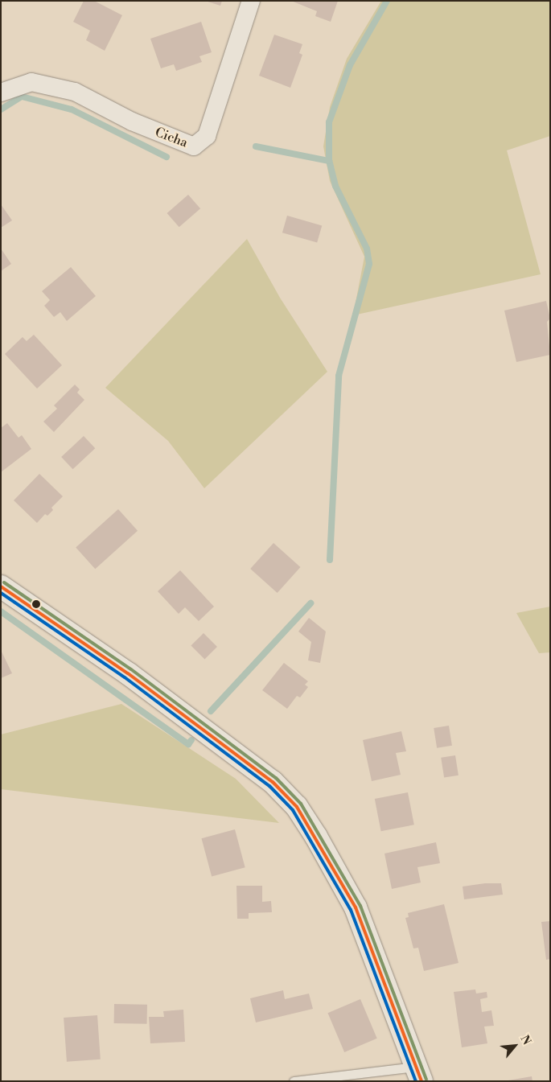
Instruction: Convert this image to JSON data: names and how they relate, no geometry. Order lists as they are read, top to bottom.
{
  "streets": {
    "street": ["Cicha"]
  },
  "north": "top right"
}
